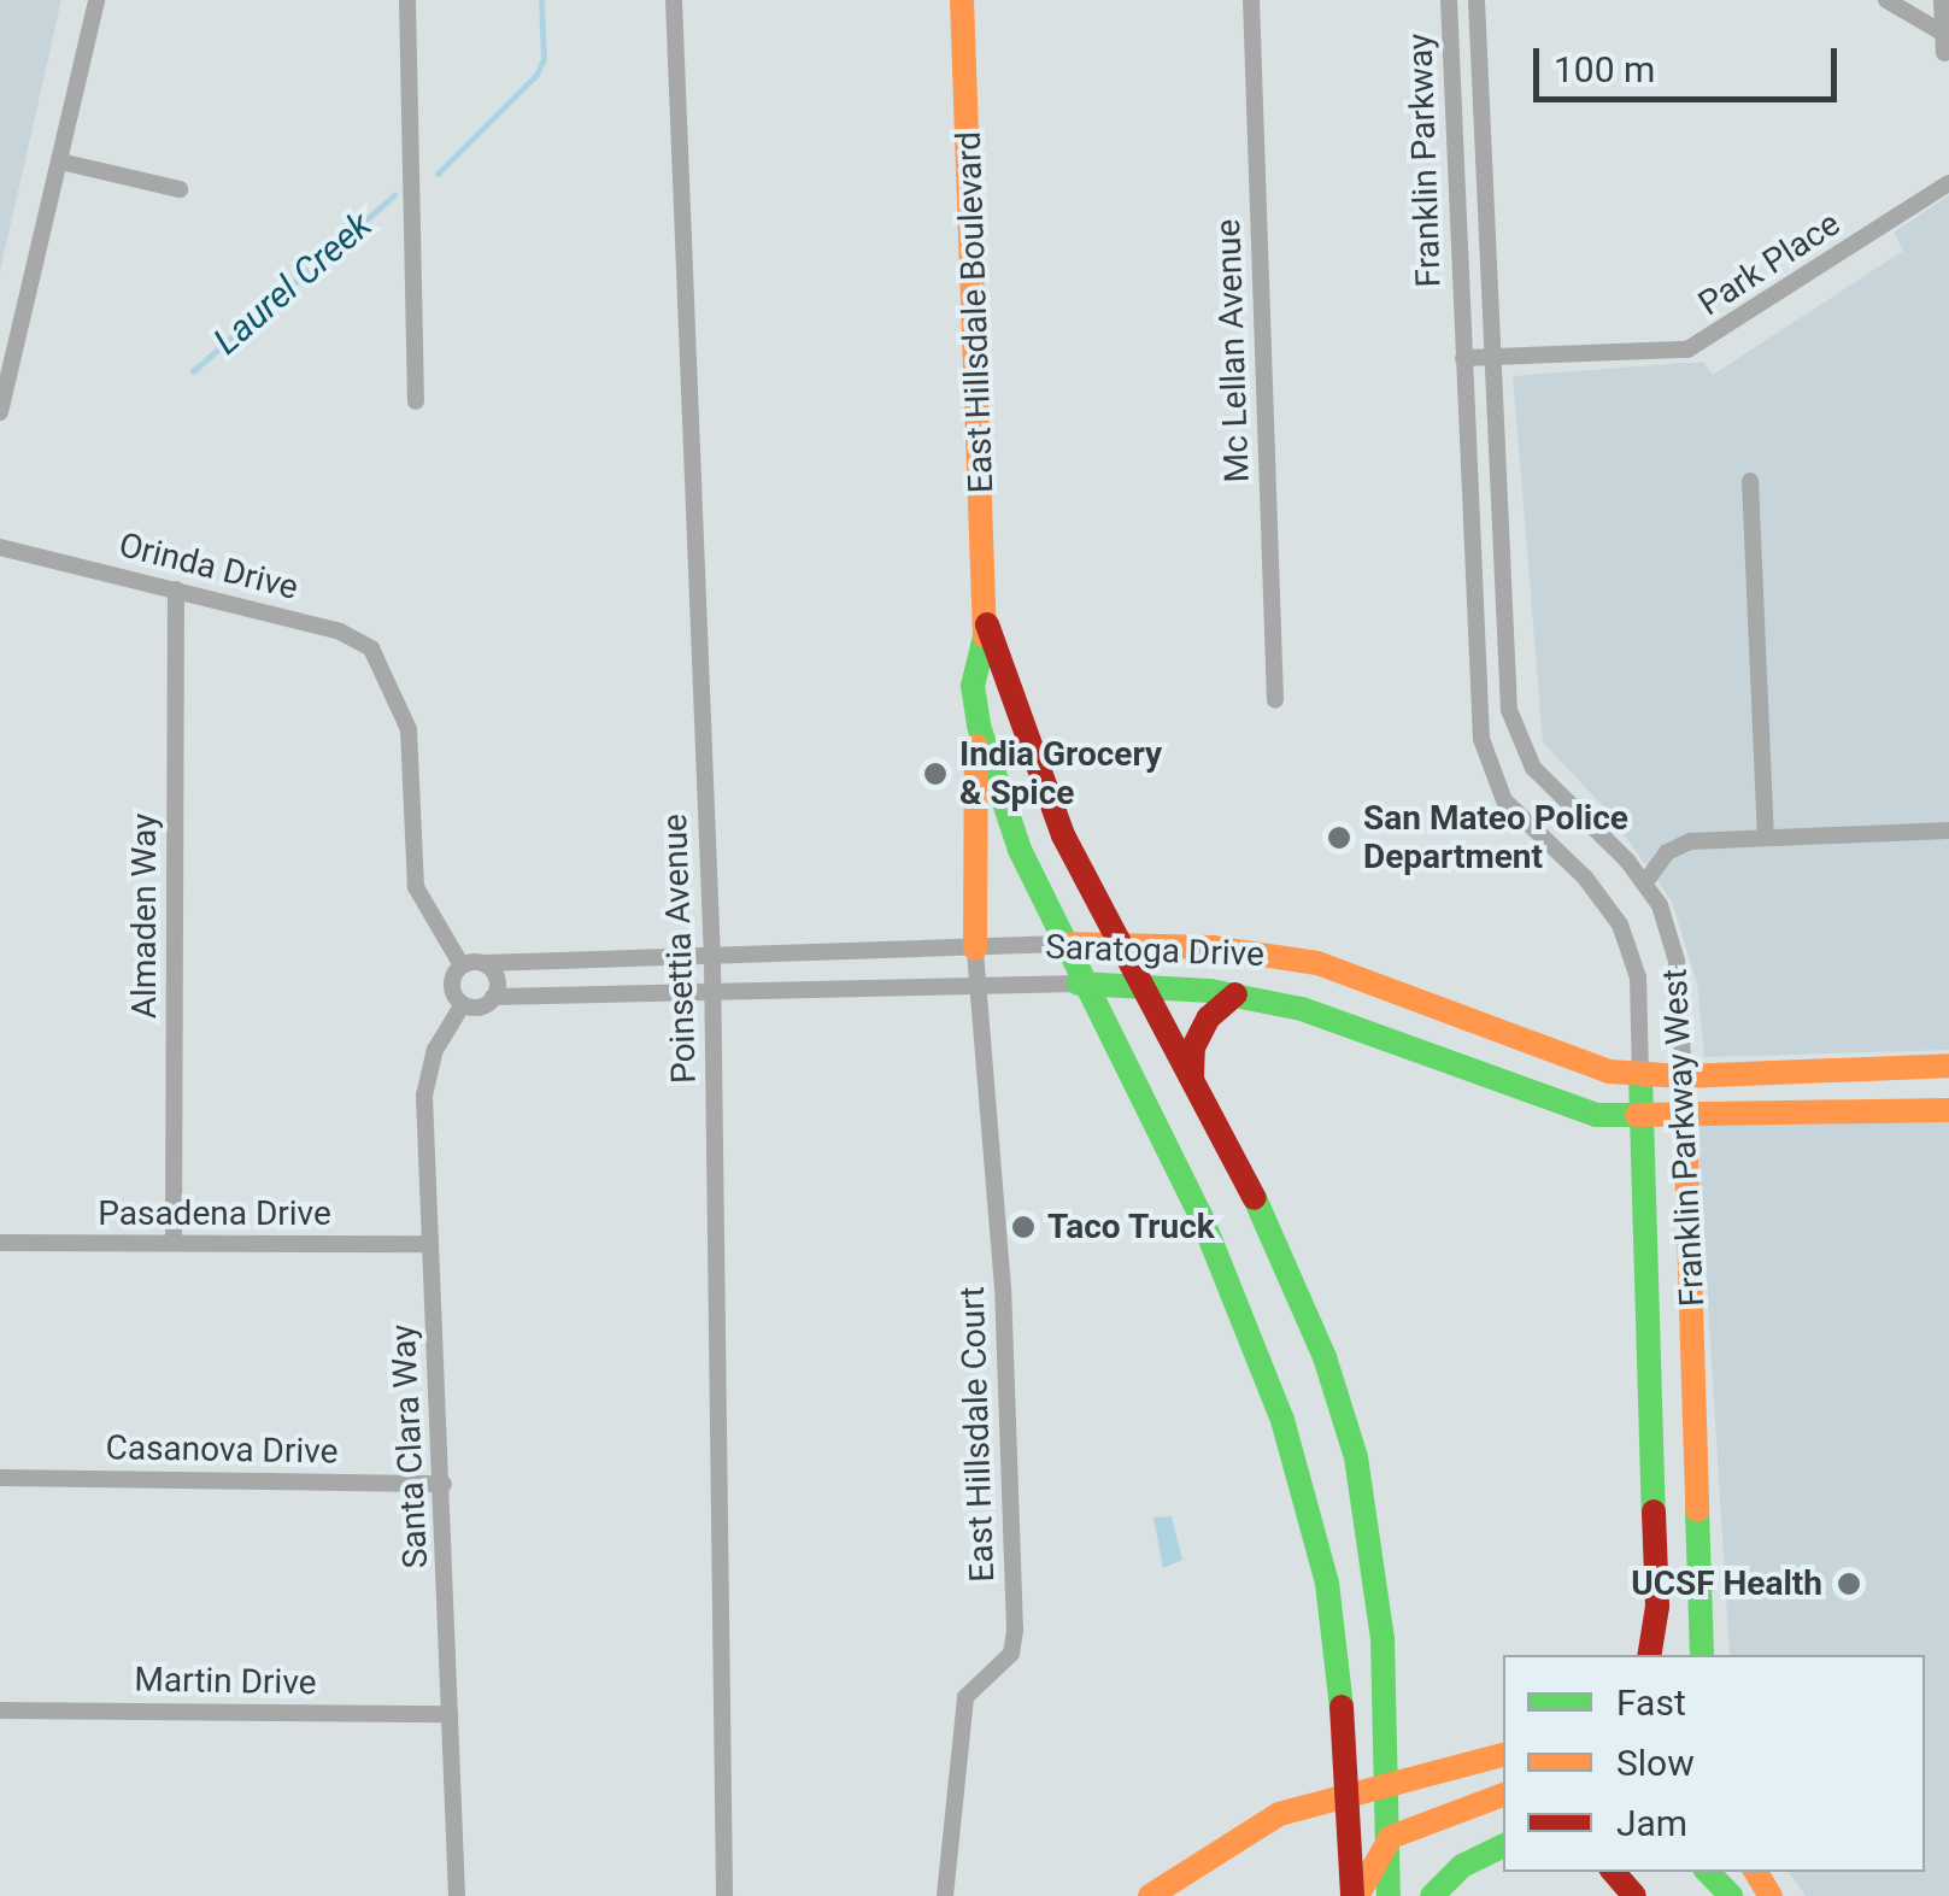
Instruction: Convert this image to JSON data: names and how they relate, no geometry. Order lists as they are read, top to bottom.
{
  "streets": {
    "main road": ["East Hillsdale Boulevard", "Saratoga Drive", "Franklin Parkway West"],
    "street": [
      "Franklin Parkway",
      "Park Place",
      "Mc Lellan Avenue",
      "Orinda Drive",
      "Almaden Way",
      "Poinsettia Avenue",
      "Pasadena Drive",
      "East Hillsdale Court",
      "Santa Clara Way",
      "Casanova Drive",
      "Martin Drive"
    ]
  },
  "crossings": [
    ["Franklin Parkway", "Franklin Parkway West"],
    ["Park Place", "Franklin Parkway West"],
    ["East Hillsdale Boulevard", "Saratoga Drive"],
    ["Orinda Drive", "Almaden Way"],
    ["Orinda Drive", "Saratoga Drive"],
    ["Orinda Drive", "Santa Clara Way"],
    ["Almaden Way", "Pasadena Drive"],
    ["Poinsettia Avenue", "Saratoga Drive"],
    ["Saratoga Drive", "Franklin Parkway West"],
    ["Saratoga Drive", "East Hillsdale Court"],
    ["Saratoga Drive", "Santa Clara Way"],
    ["Pasadena Drive", "Santa Clara Way"],
    ["Santa Clara Way", "Casanova Drive"],
    ["Santa Clara Way", "Martin Drive"]
  ],
  "water": ["Laurel Creek"],
  "places": [
    "India Grocery & Spice",
    "San Mateo Police Department",
    "Taco Truck",
    "UCSF Health"
  ],
  "legend": ["Fast", "Slow", "Jam"],
  "scale_bar": "100 m"
}
